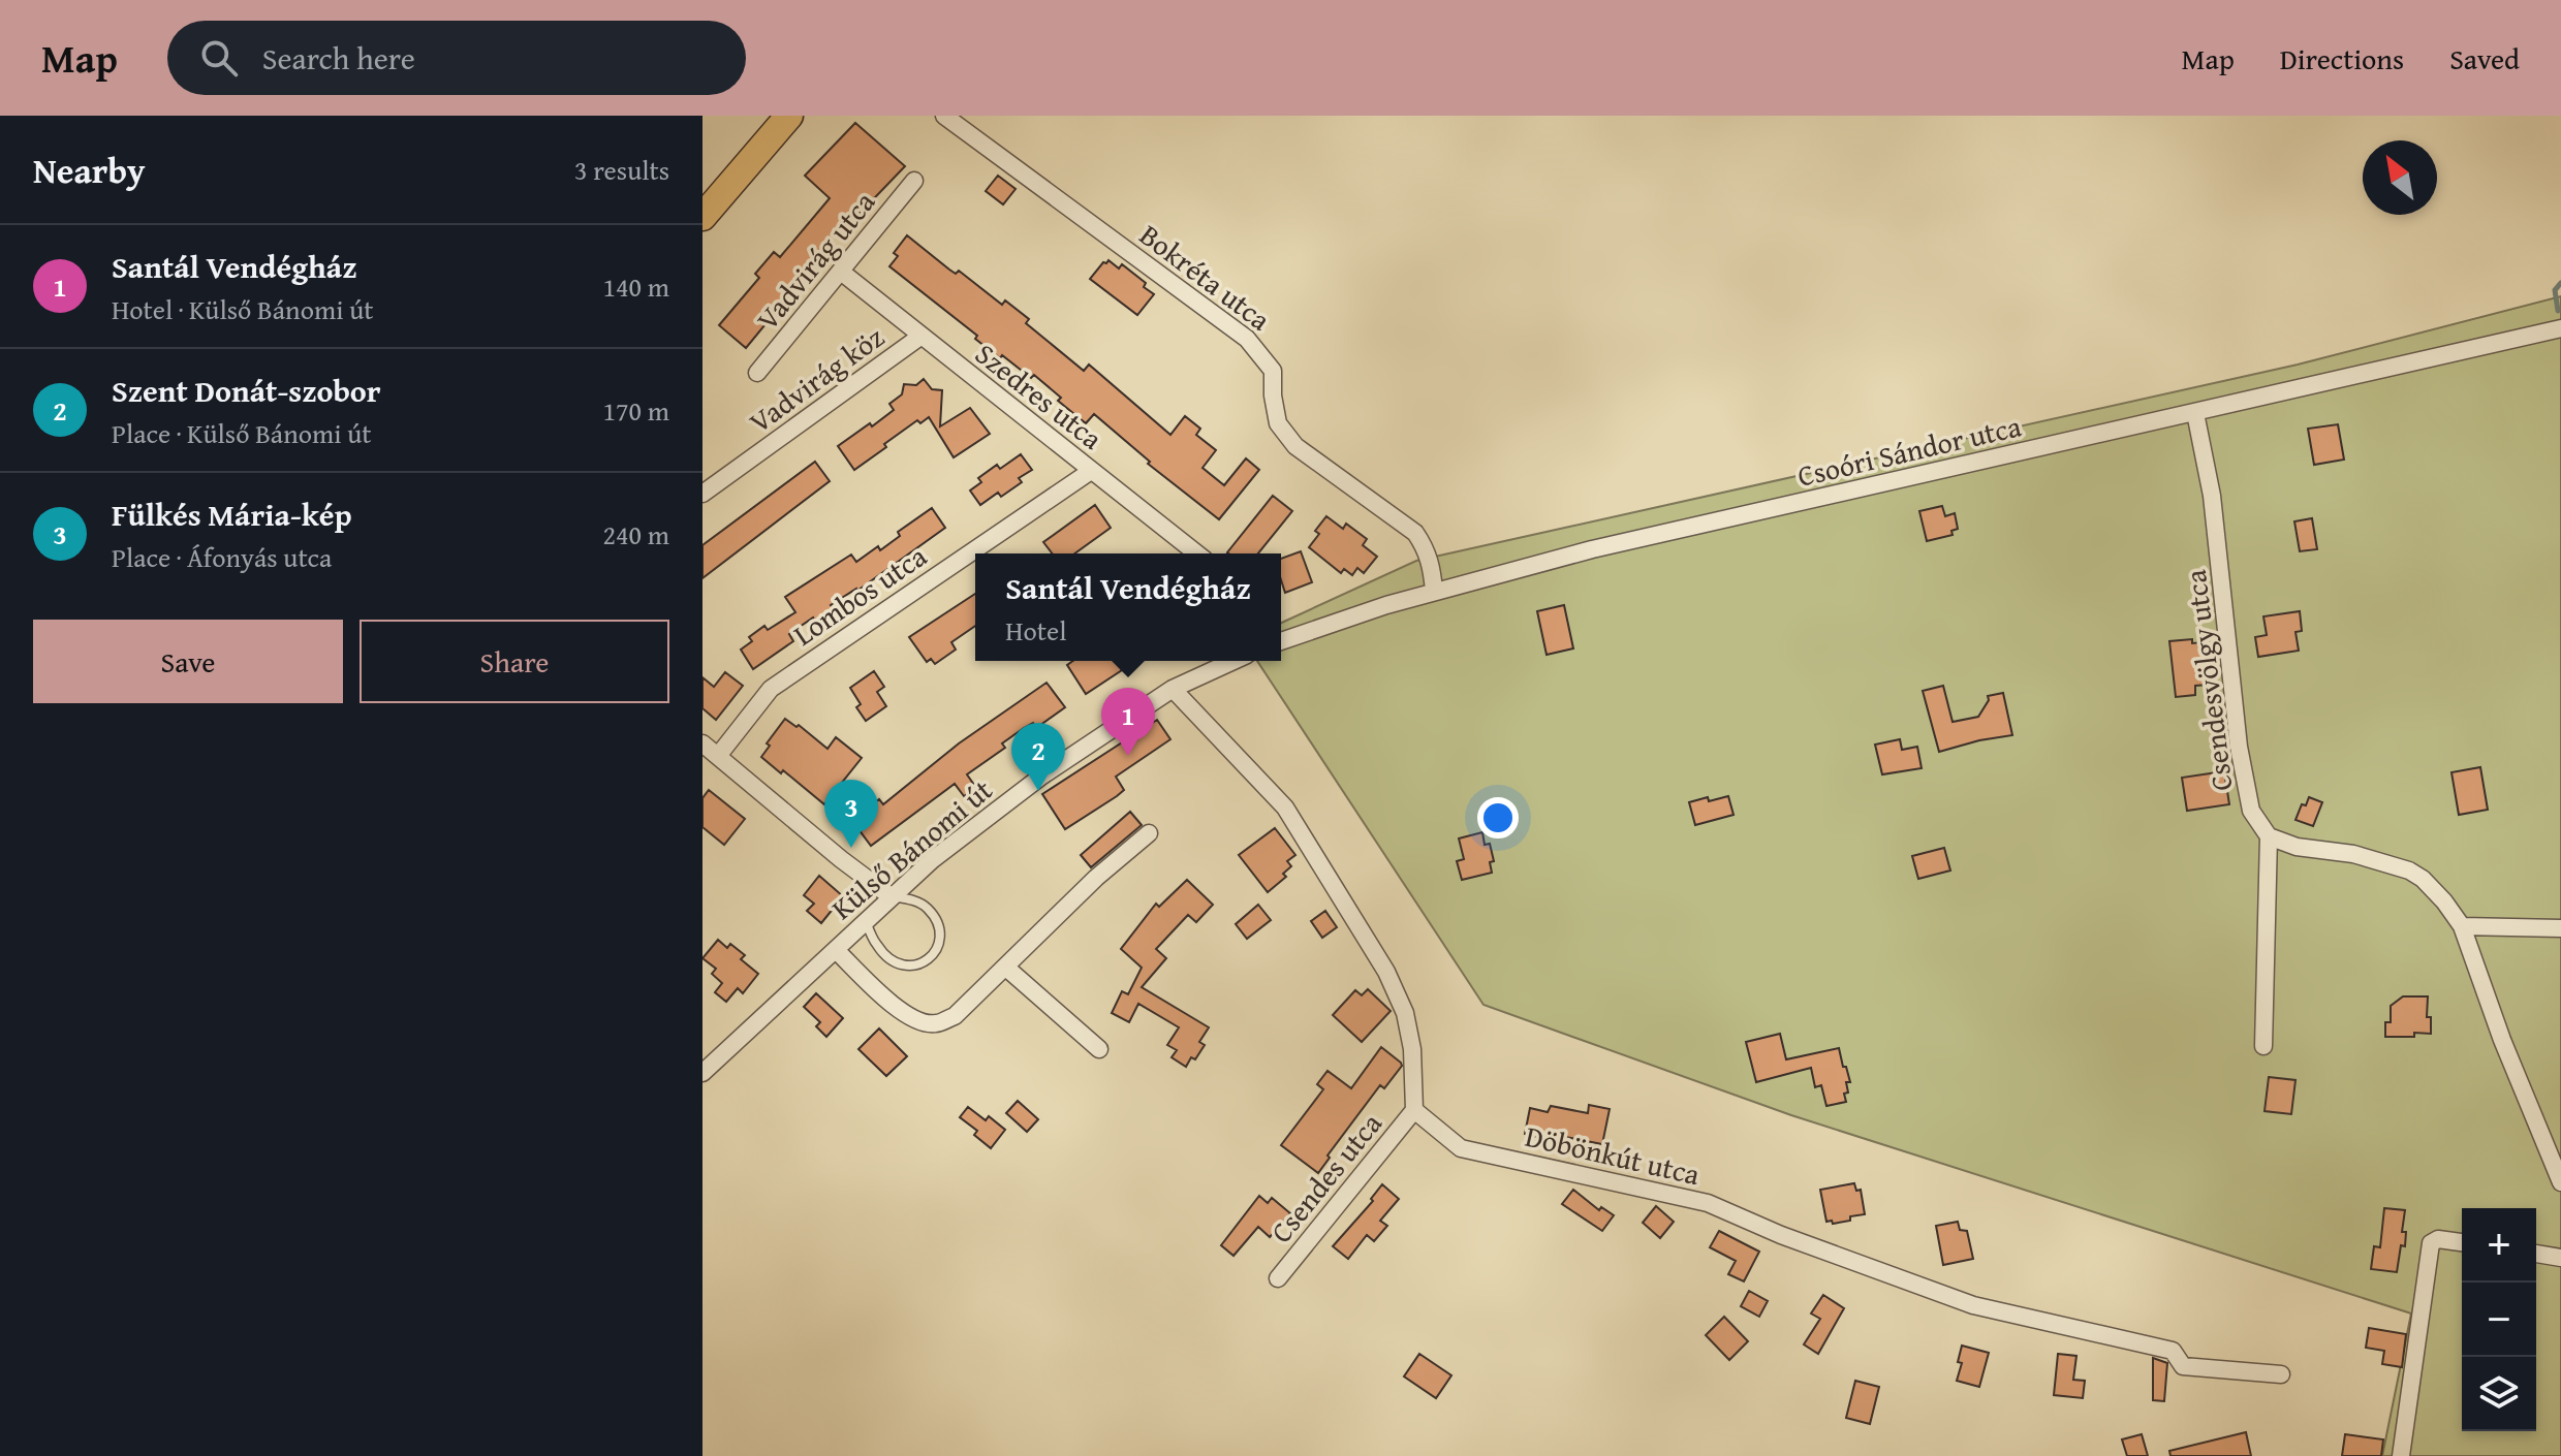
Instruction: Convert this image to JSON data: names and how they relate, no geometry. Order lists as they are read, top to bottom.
{
  "streets": {
    "street": [
      "Vadvirág utca",
      "Bokréta utca",
      "Vadvirág köz",
      "Szedres utca",
      "Csoóri Sándor utca",
      "Lombos utca",
      "Csendesvölgy utca",
      "Külső Bánomi út",
      "Döbönkút utca",
      "Csendes utca"
    ]
  },
  "crossings": [
    ["Vadvirág utca", "Szedres utca"],
    ["Bokréta utca", "Csoóri Sándor utca"],
    ["Vadvirág köz", "Szedres utca"],
    ["Szedres utca", "Lombos utca"],
    ["Csoóri Sándor utca", "Csendesvölgy utca"],
    ["Döbönkút utca", "Csendes utca"]
  ],
  "north": "top left",
  "page": {
    "header": "Map",
    "search": "Search here",
    "nav": ["Map", "Directions", "Saved"],
    "heading": ["Nearby", "3 results"],
    "list": [
      {
        "mark": "1",
        "name": "Santál Vendégház",
        "note": "Hotel · Külső Bánomi út",
        "value": "140 m"
      },
      {
        "mark": "2",
        "name": "Szent Donát-szobor",
        "note": "Place · Külső Bánomi út",
        "value": "170 m"
      },
      {
        "mark": "3",
        "name": "Fülkés Mária-kép",
        "note": "Place · Áfonyás utca",
        "value": "240 m"
      }
    ],
    "popup": ["Santál Vendégház", "Hotel"],
    "buttons": ["Save", "Share"],
    "pins": ["1", "2", "3"],
    "map_buttons": ["+", "−"]
  }
}
